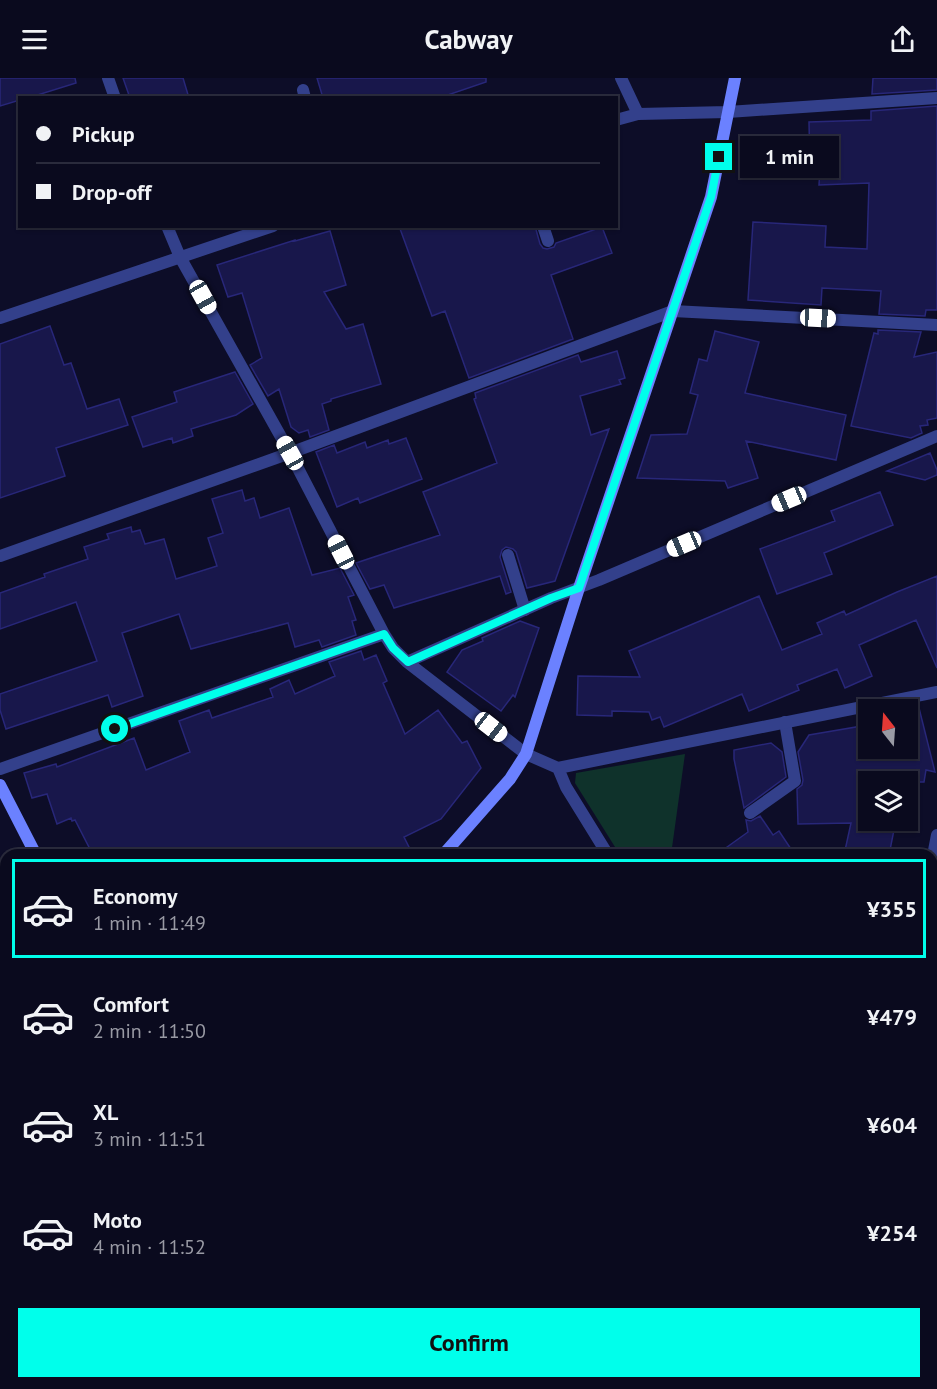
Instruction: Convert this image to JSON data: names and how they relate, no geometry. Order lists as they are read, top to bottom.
{
  "north": "top",
  "page": {
    "header": "Cabway",
    "banner": ["Pickup", "Drop-off"],
    "bubble": "1 min",
    "list": [
      {
        "name": "Economy",
        "note": "1 min · 11:49",
        "value": "¥355"
      },
      {
        "name": "Comfort",
        "note": "2 min · 11:50",
        "value": "¥479"
      },
      {
        "name": "XL",
        "note": "3 min · 11:51",
        "value": "¥604"
      },
      {
        "name": "Moto",
        "note": "4 min · 11:52",
        "value": "¥254"
      }
    ],
    "buttons": "Confirm"
  }
}
